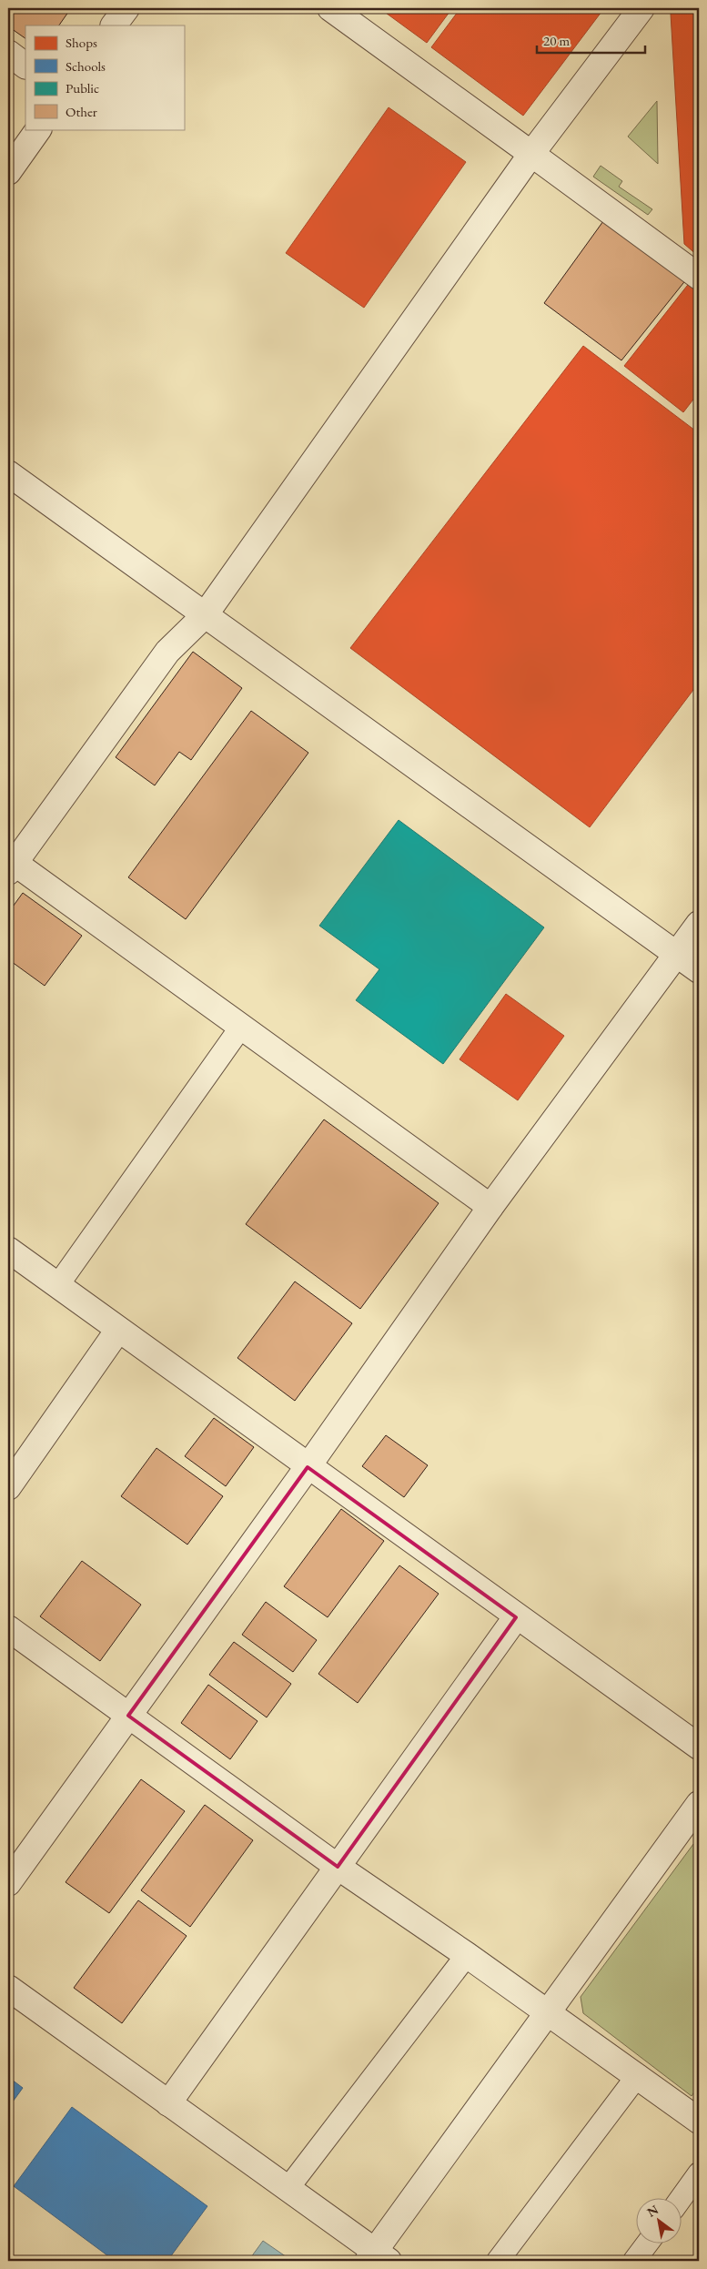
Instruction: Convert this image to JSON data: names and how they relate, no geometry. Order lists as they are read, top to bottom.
{
  "legend": [
    "Shops",
    "Schools",
    "Public",
    "Other"
  ],
  "scale_bar": "20 m",
  "north": "top left"
}
